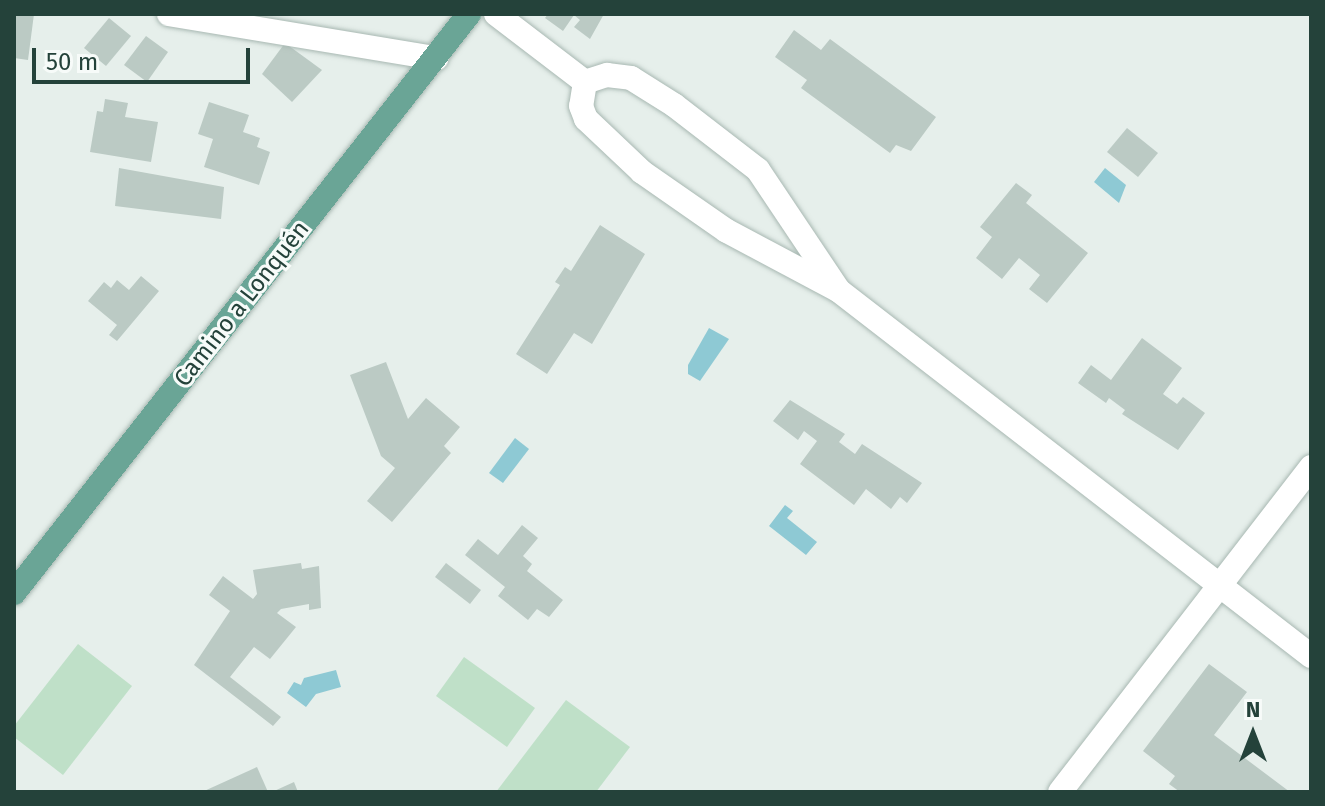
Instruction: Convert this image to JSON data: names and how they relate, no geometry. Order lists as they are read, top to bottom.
{
  "streets": {
    "main road": ["Camino a Lonquén"]
  },
  "scale_bar": "50 m",
  "north": "top"
}
